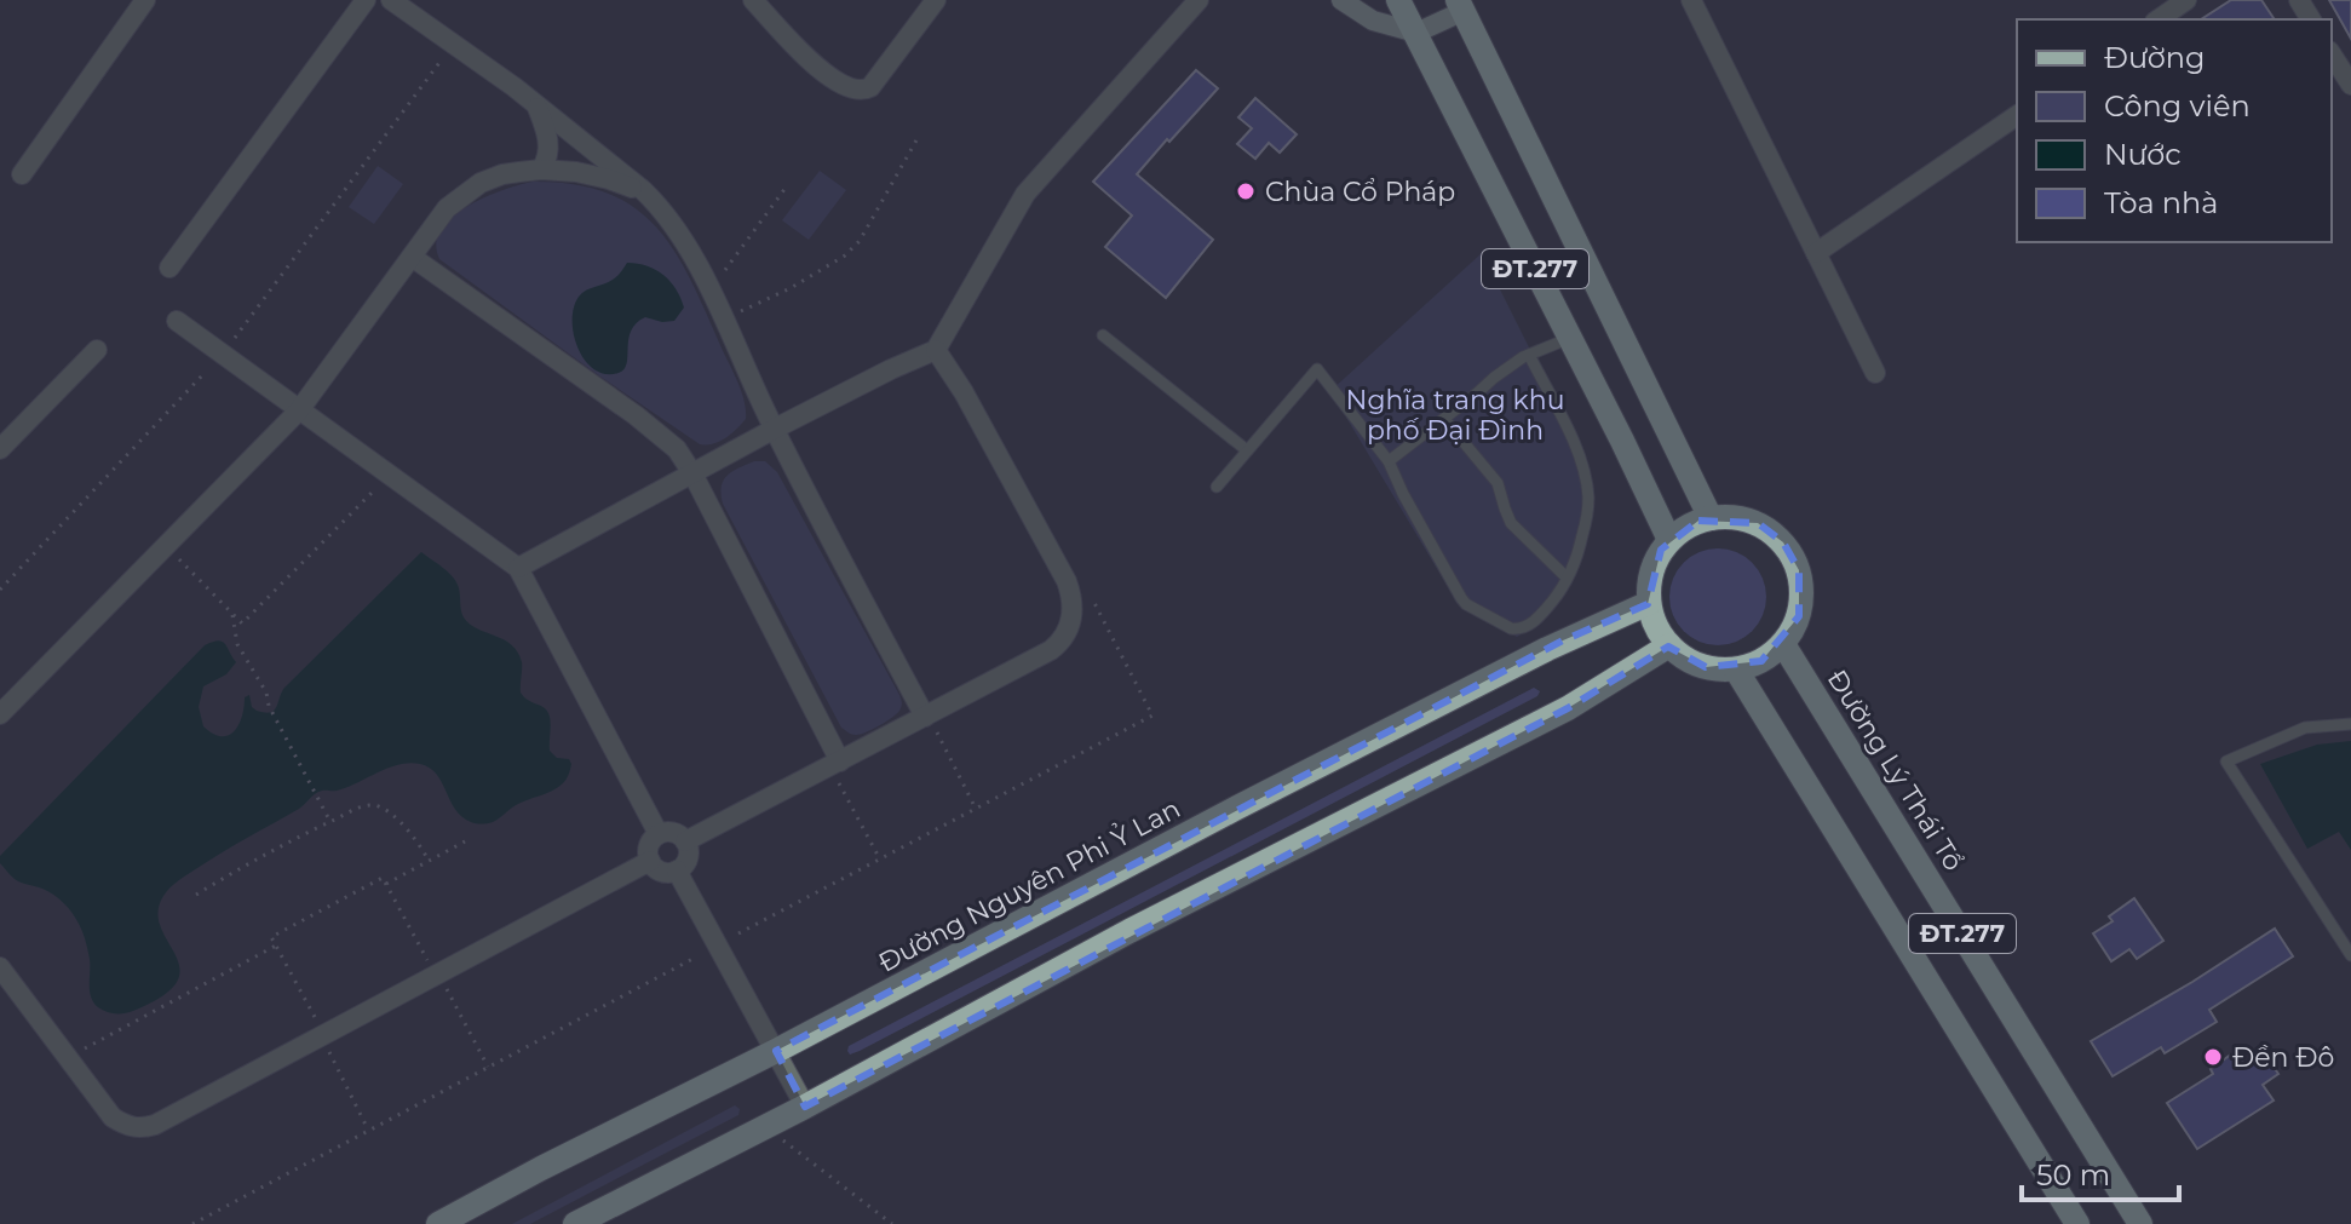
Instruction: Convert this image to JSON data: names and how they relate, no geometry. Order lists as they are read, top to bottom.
{
  "streets": {
    "main road": ["ĐT.277", "Đường Lý Thái Tổ", "Đường Nguyên Phi Ỷ Lan"]
  },
  "crossings": [
    ["ĐT.277", "Đường Lý Thái Tổ"],
    ["ĐT.277", "Đường Nguyên Phi Ỷ Lan"],
    ["Đường Lý Thái Tổ", "Đường Nguyên Phi Ỷ Lan"]
  ],
  "parks": ["Nghĩa trang khu phố Đại Đình"],
  "places": ["Chùa Cổ Pháp", "Đền Đô"],
  "legend": [
    "Đường",
    "Công viên",
    "Nước",
    "Tòa nhà"
  ],
  "scale_bar": "50 m"
}
